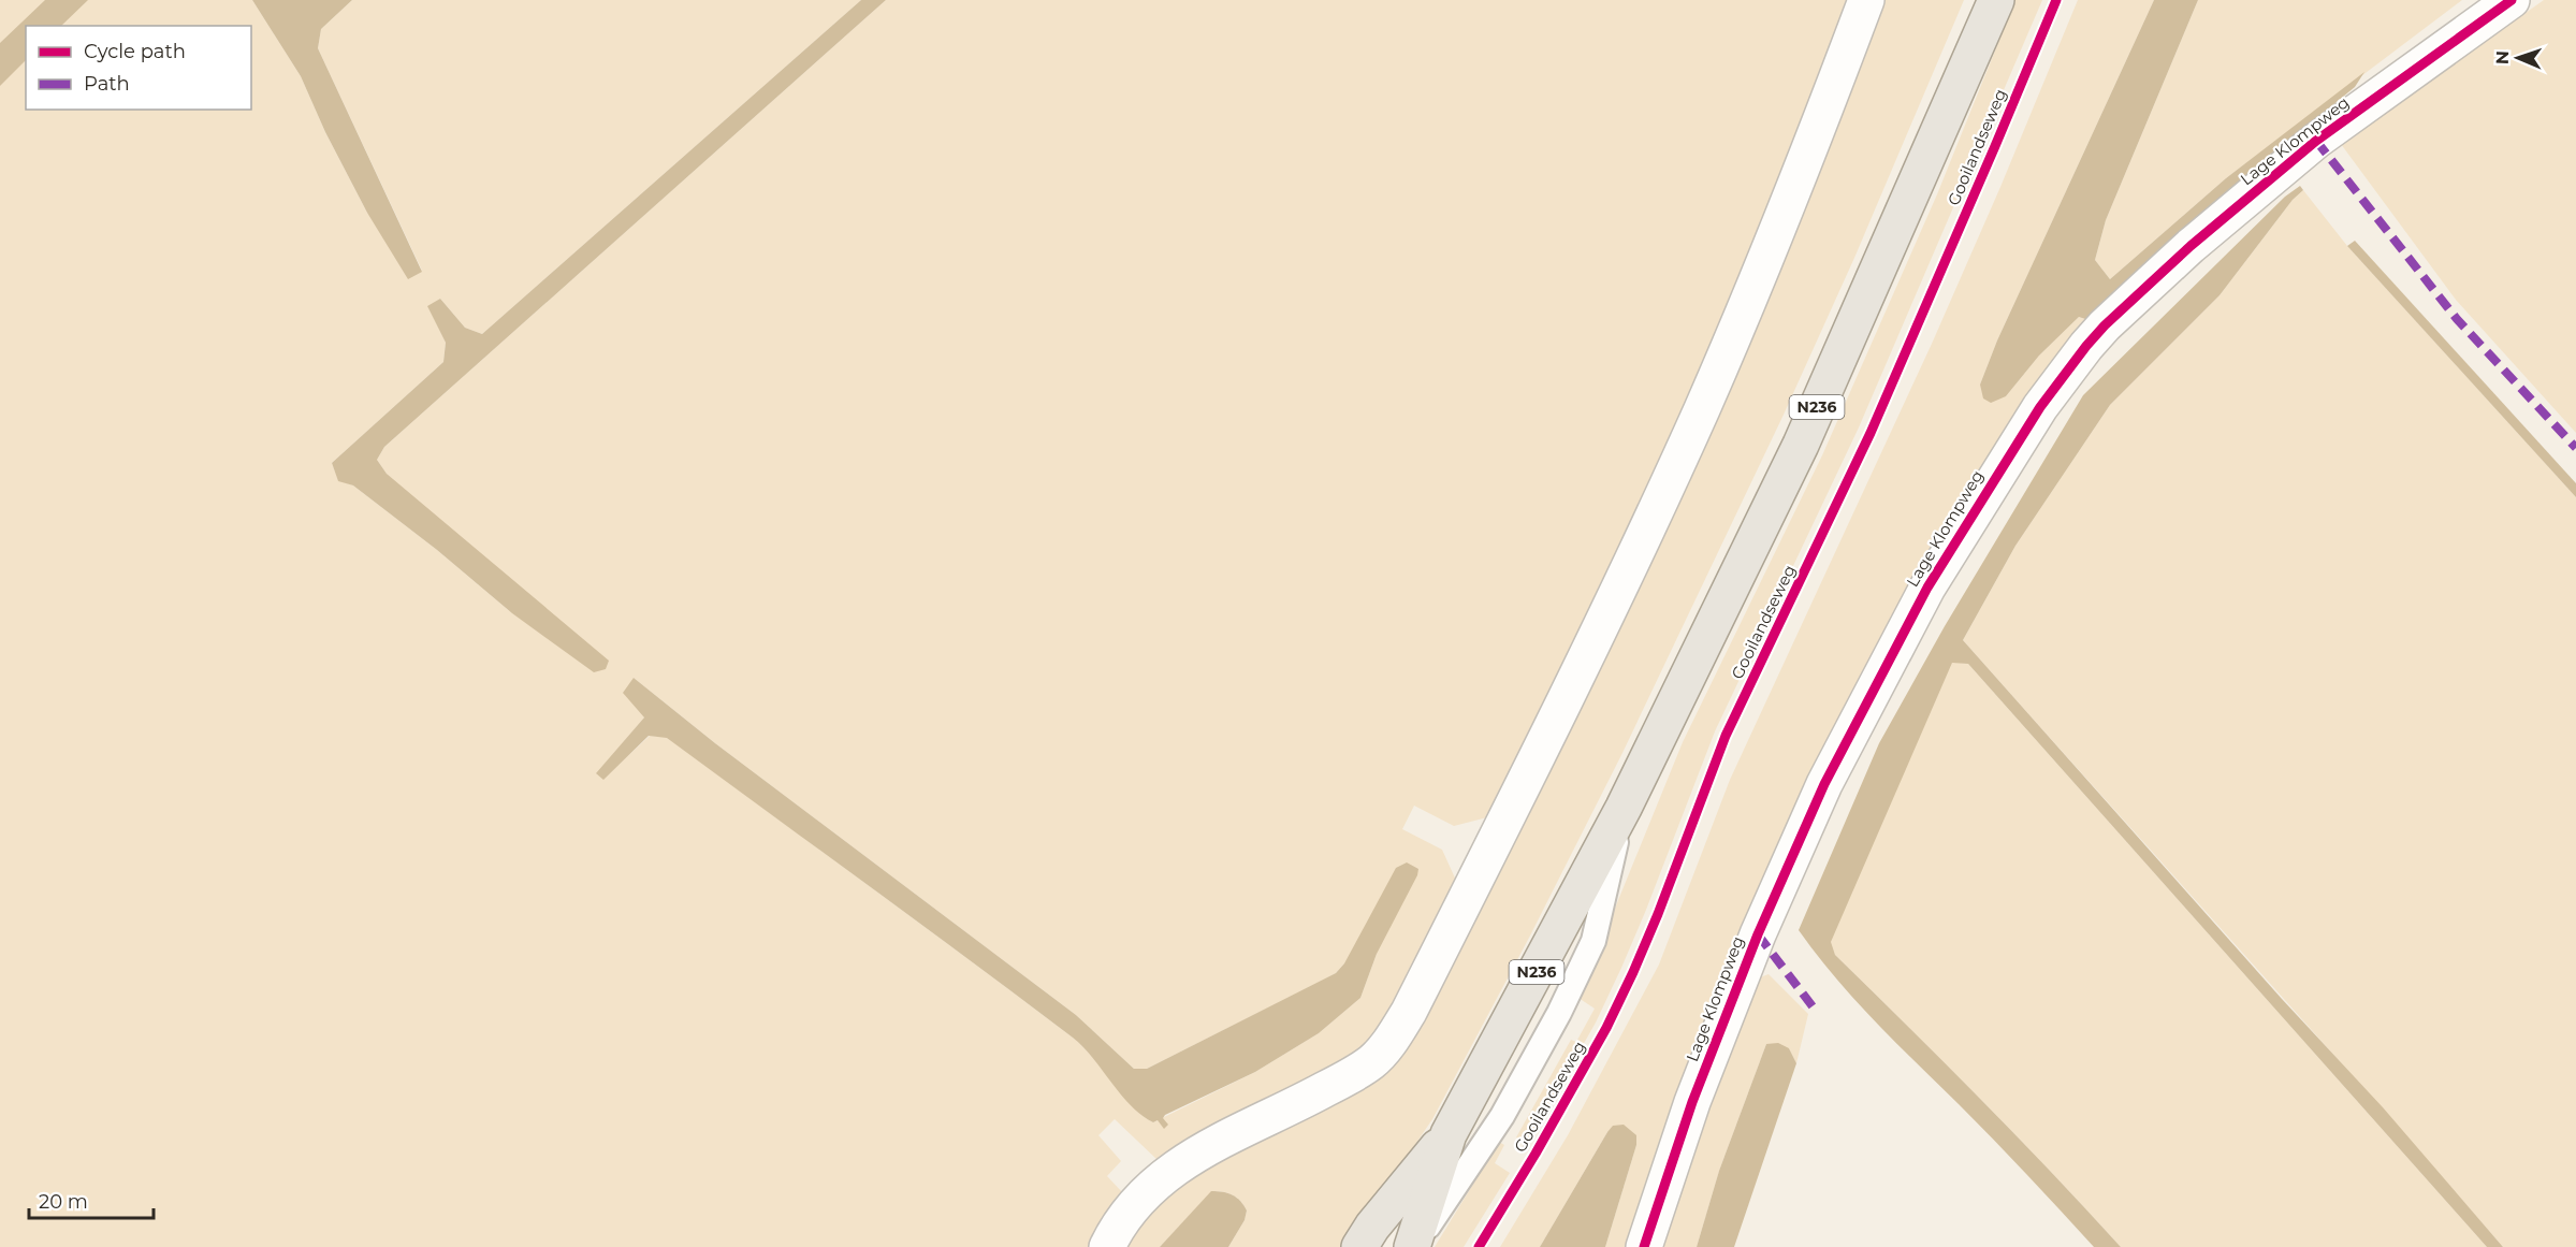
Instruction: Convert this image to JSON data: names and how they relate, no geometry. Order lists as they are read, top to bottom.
{
  "streets": {
    "main road": ["N236"],
    "street": ["Lage Klompweg"],
    "cycle path": ["Gooilandseweg"]
  },
  "legend": ["Cycle path", "Path"],
  "scale_bar": "20 m",
  "north": "left"
}
